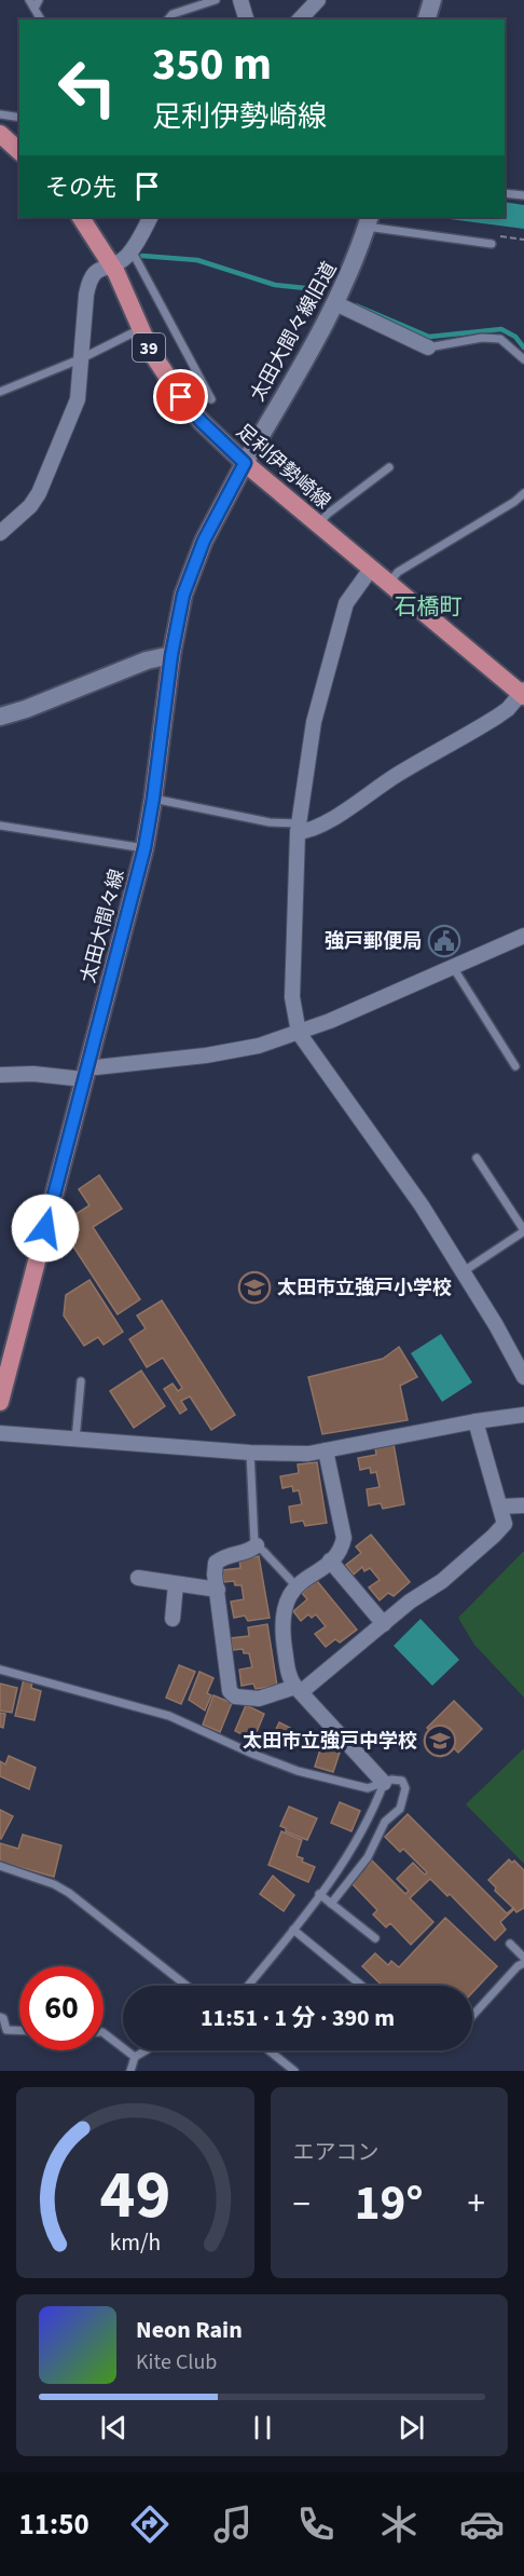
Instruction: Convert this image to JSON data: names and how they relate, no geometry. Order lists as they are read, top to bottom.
{
  "streets": {
    "main road": ["39", "足利伊勢崎線", "太田大間々線"],
    "street": ["太田大間々線旧道"]
  },
  "crossings": [
    ["太田大間々線旧道", "足利伊勢崎線"],
    ["太田大間々線旧道", "太田大間々線"],
    ["足利伊勢崎線", "太田大間々線"]
  ],
  "districts": ["石橋町"],
  "places": {
    "public building": ["強戸郵便局"],
    "school or university": ["太田市立強戸小学校", "太田市立強戸中学校"]
  },
  "page": {
    "turn": ["350 m", "足利伊勢崎線"],
    "then": "その先",
    "limit": "60",
    "trip": "11:51 · 1 分 · 390 m",
    "tile": "エアコン",
    "heat": ["−", "19°", "+"],
    "song": ["Neon Rain", "Kite Club"],
    "tabs": "11:50",
    "gauge": ["49", "km/h"]
  }
}
